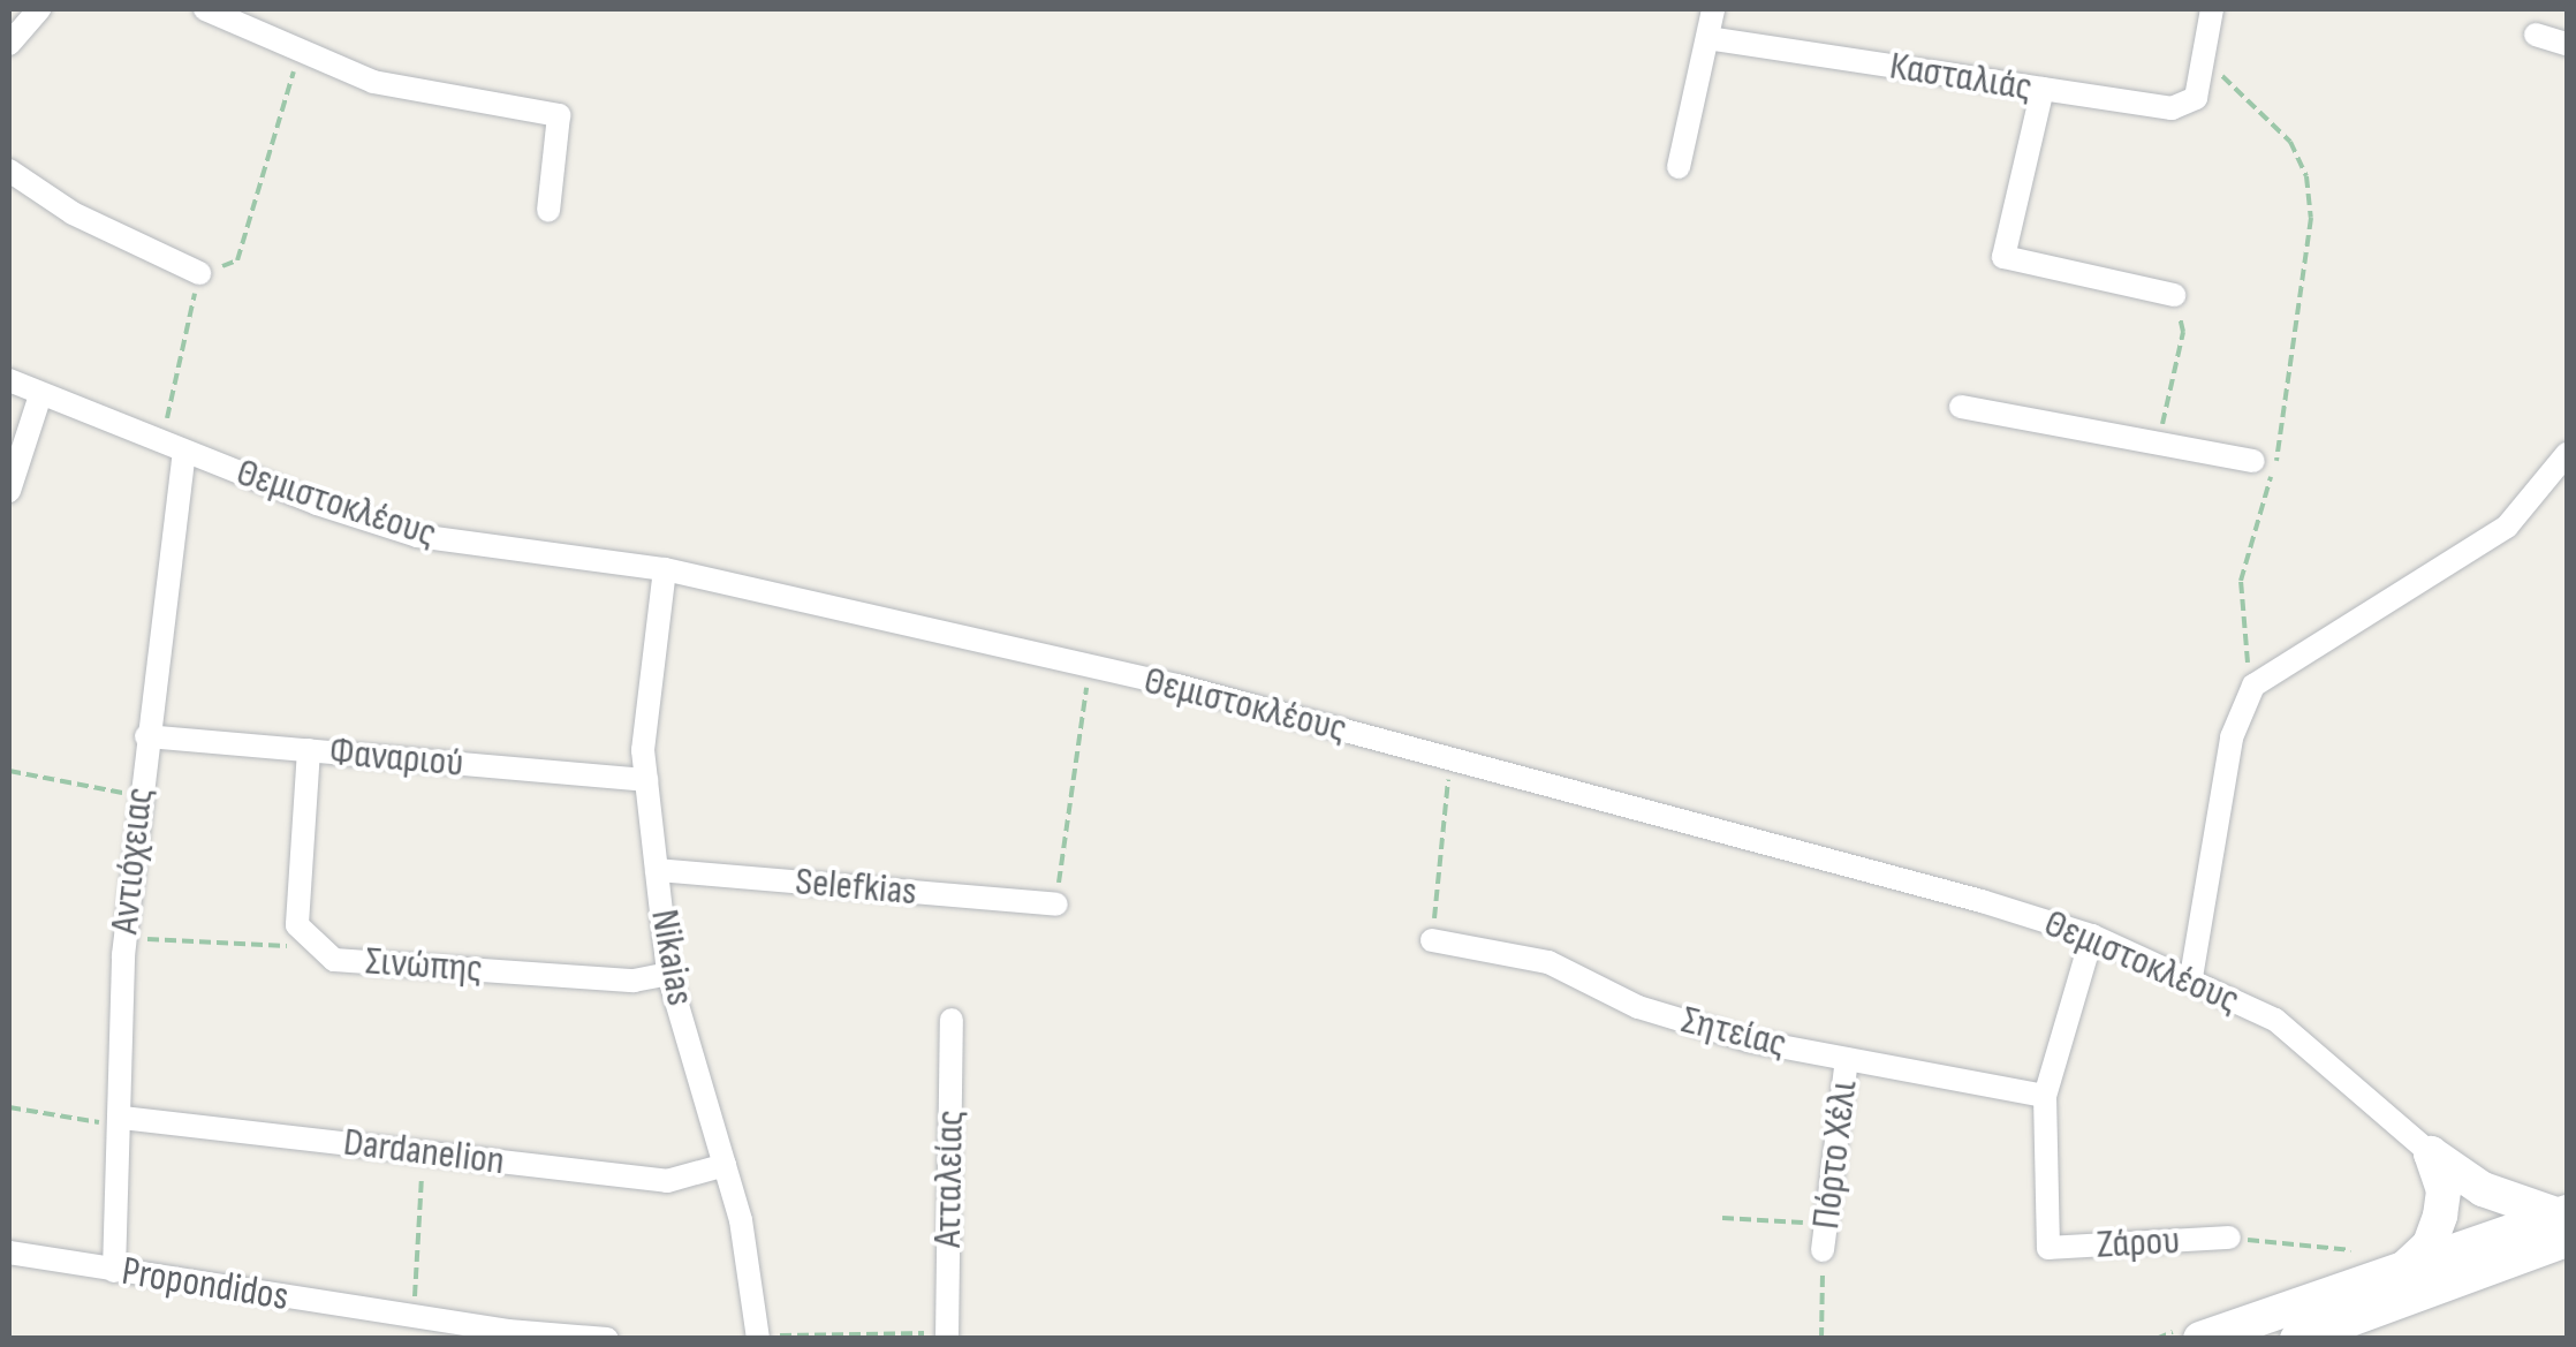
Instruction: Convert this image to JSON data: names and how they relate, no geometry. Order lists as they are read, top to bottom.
{
  "streets": {
    "street": [
      "Κασταλιάς",
      "Θεμιστοκλέους",
      "Φαναριού",
      "Αντιόχειας",
      "Selefkias",
      "Nikaias",
      "Σινώπης",
      "Σητείας",
      "Dardanelion",
      "Πόρτο Χέλι",
      "Ατταλείας",
      "Ζάρου",
      "Propondidos"
    ]
  },
  "crossings": [
    ["Θεμιστοκλέους", "Αντιόχειας"],
    ["Θεμιστοκλέους", "Nikaias"],
    ["Φαναριού", "Αντιόχειας"],
    ["Φαναριού", "Nikaias"],
    ["Φαναριού", "Σινώπης"],
    ["Αντιόχειας", "Dardanelion"],
    ["Αντιόχειας", "Propondidos"],
    ["Selefkias", "Nikaias"],
    ["Nikaias", "Σινώπης"],
    ["Nikaias", "Dardanelion"],
    ["Σητείας", "Πόρτο Χέλι"],
    ["Σητείας", "Ζάρου"]
  ]
}
